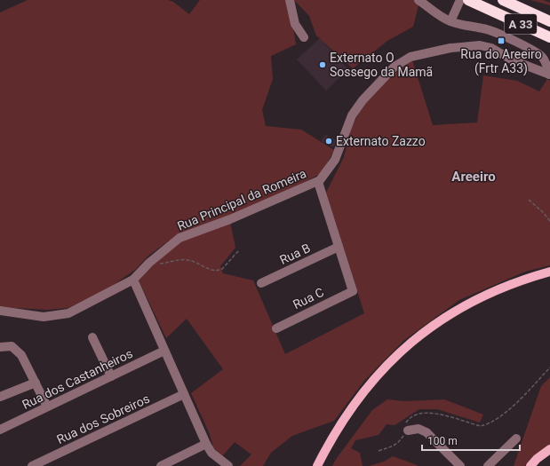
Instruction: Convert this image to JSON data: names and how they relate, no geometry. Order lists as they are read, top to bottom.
{
  "streets": {
    "highway": ["A 33"],
    "street": [
      "Rua Principal da Romeira",
      "Rua B",
      "Rua C",
      "Rua dos Castanheiros",
      "Rua dos Sobreiros"
    ]
  },
  "crossings": [
    ["Rua B", "Rua C"]
  ],
  "districts": ["Areeiro"],
  "places": {
    "transit": ["Rua do Areeiro (Frtr A33)"],
    "other": ["Externato O Sossego da Mamã", "Externato Zazzo"]
  },
  "scale_bar": "100 m"
}
